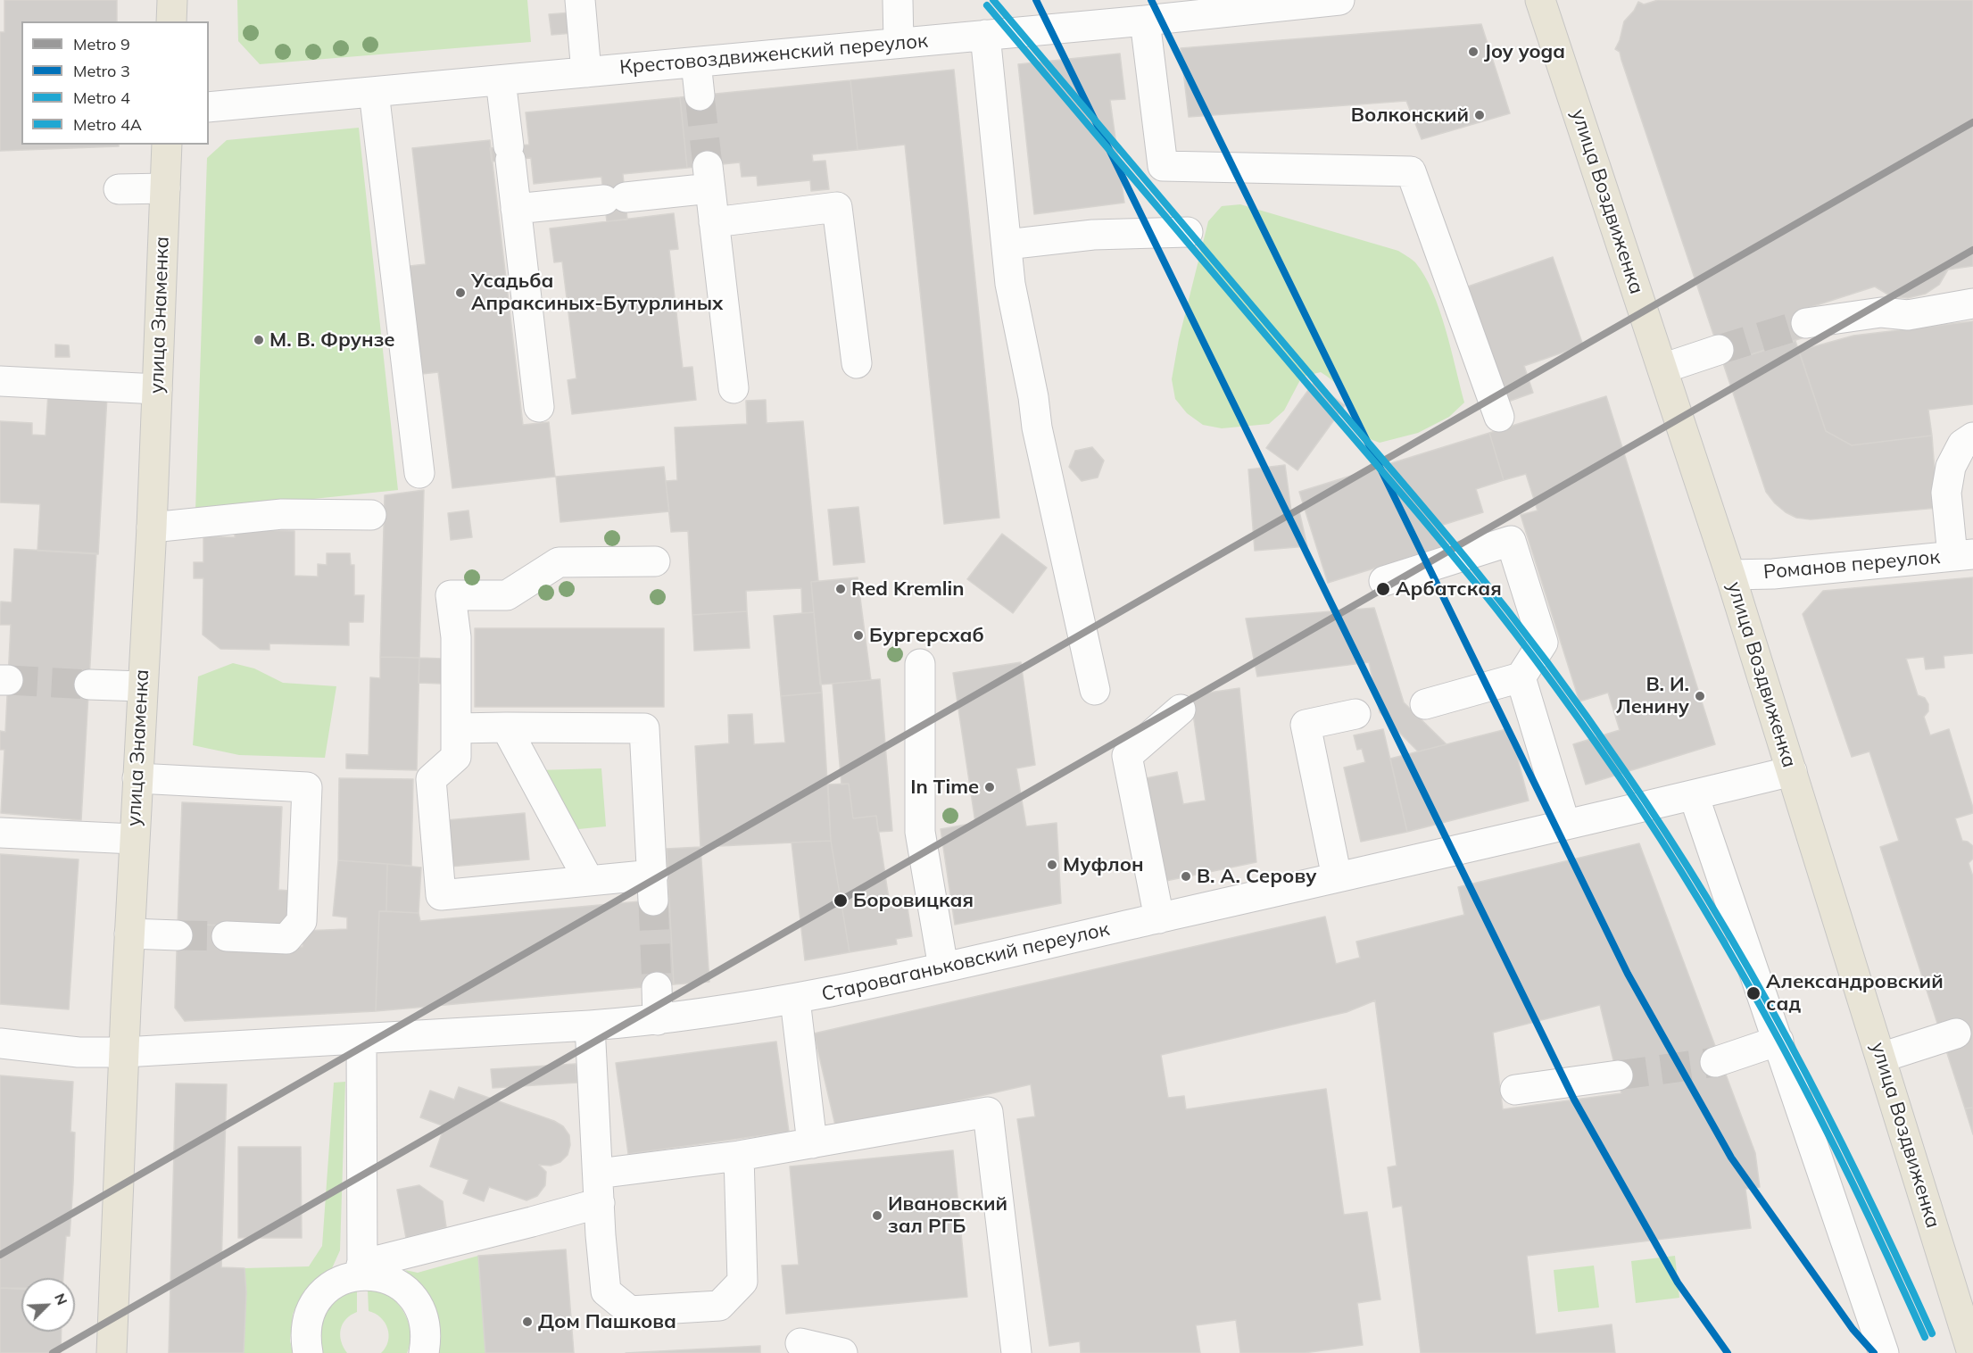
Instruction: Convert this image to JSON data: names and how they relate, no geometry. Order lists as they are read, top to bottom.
{
  "streets": {
    "main road": ["улица Воздвиженка", "улица Знаменка"],
    "street": ["Крестовоздвиженский переулок", "Романов переулок", "Староваганьковский переулок"]
  },
  "crossings": [
    ["улица Воздвиженка", "Романов переулок"],
    ["улица Воздвиженка", "Староваганьковский переулок"],
    ["улица Знаменка", "Староваганьковский переулок"]
  ],
  "places": [
    "Joy yoga",
    "Волконский",
    "Усадьба Апраксиных-Бутурлиных",
    "М. В. Фрунзе",
    "Red Kremlin",
    "Арбатская",
    "Бургерсхаб",
    "В. И. Ленину",
    "In Time",
    "Муфлон",
    "В. А. Серову",
    "Боровицкая",
    "Александровский сад",
    "Ивановский зал РГБ",
    "Дом Пашкова"
  ],
  "lines": [
    "metro line 3",
    "metro line 4",
    "metro line 4А",
    "metro line 9"
  ],
  "legend": [
    "Metro 9",
    "Metro 3",
    "Metro 4",
    "Metro 4А"
  ],
  "north": "top right"
}
